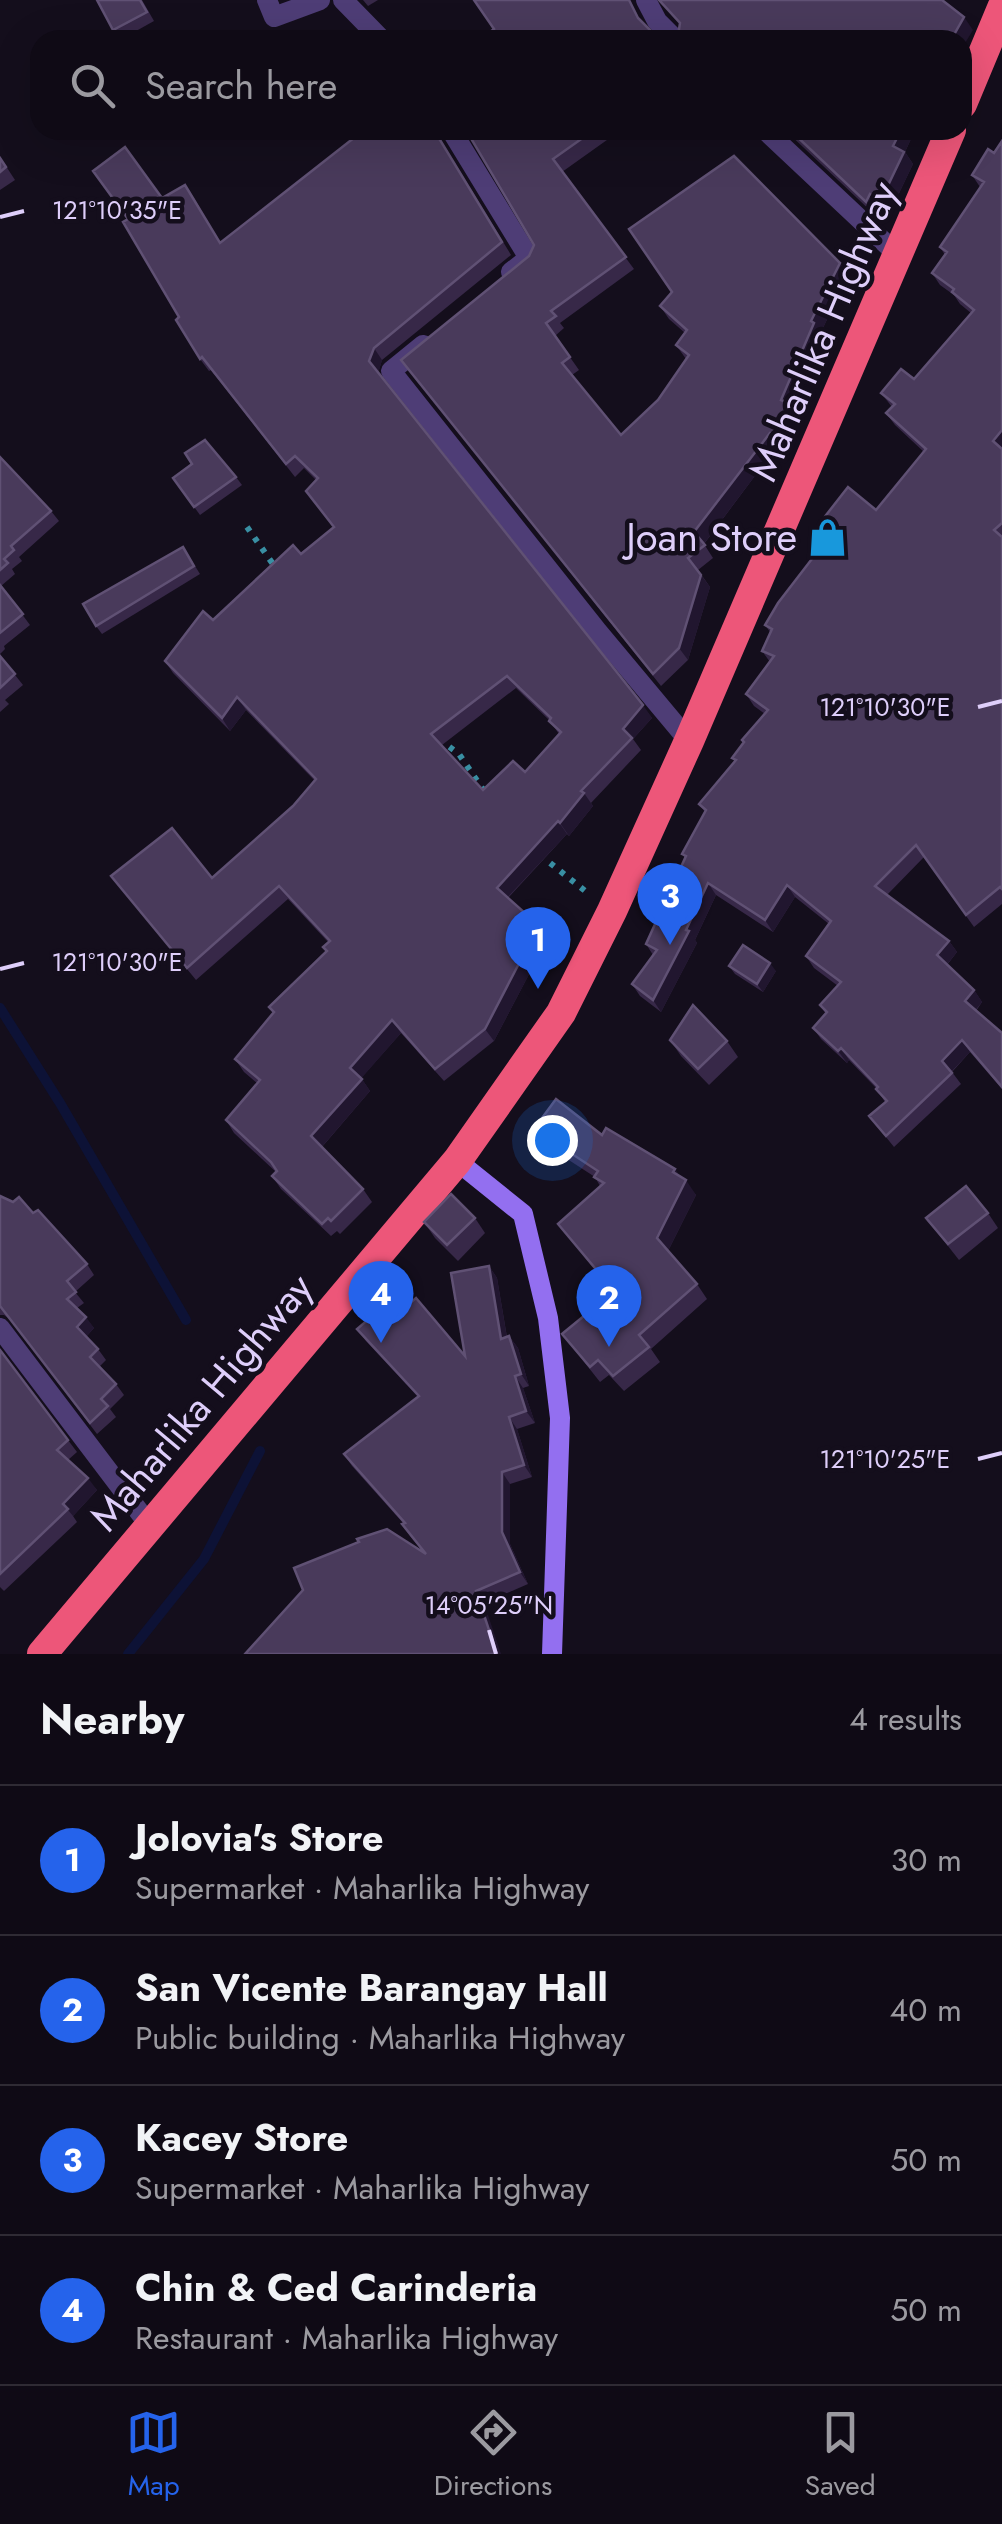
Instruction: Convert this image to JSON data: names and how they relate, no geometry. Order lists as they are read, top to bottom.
{
  "streets": {
    "highway": ["Maharlika Highway"]
  },
  "places": {
    "shop": ["Joan Store"]
  },
  "page": {
    "search": "Search here",
    "pins": [
      "3",
      "1",
      "4",
      "2"
    ],
    "heading": ["Nearby", "4 results"],
    "list": [
      {
        "mark": "1",
        "name": "Jolovia's Store",
        "note": "Supermarket · Maharlika Highway",
        "value": "30 m"
      },
      {
        "mark": "2",
        "name": "San Vicente Barangay Hall",
        "note": "Public building · Maharlika Highway",
        "value": "40 m"
      },
      {
        "mark": "3",
        "name": "Kacey Store",
        "note": "Supermarket · Maharlika Highway",
        "value": "50 m"
      },
      {
        "mark": "4",
        "name": "Chin & Ced Carinderia",
        "note": "Restaurant · Maharlika Highway",
        "value": "50 m"
      }
    ],
    "nav": ["Map", "Directions", "Saved"]
  },
  "coordinates": [
    "121°10'35\"E",
    "121°10'30\"E",
    "121°10'25\"E",
    "14°05'25\"N"
  ]
}
